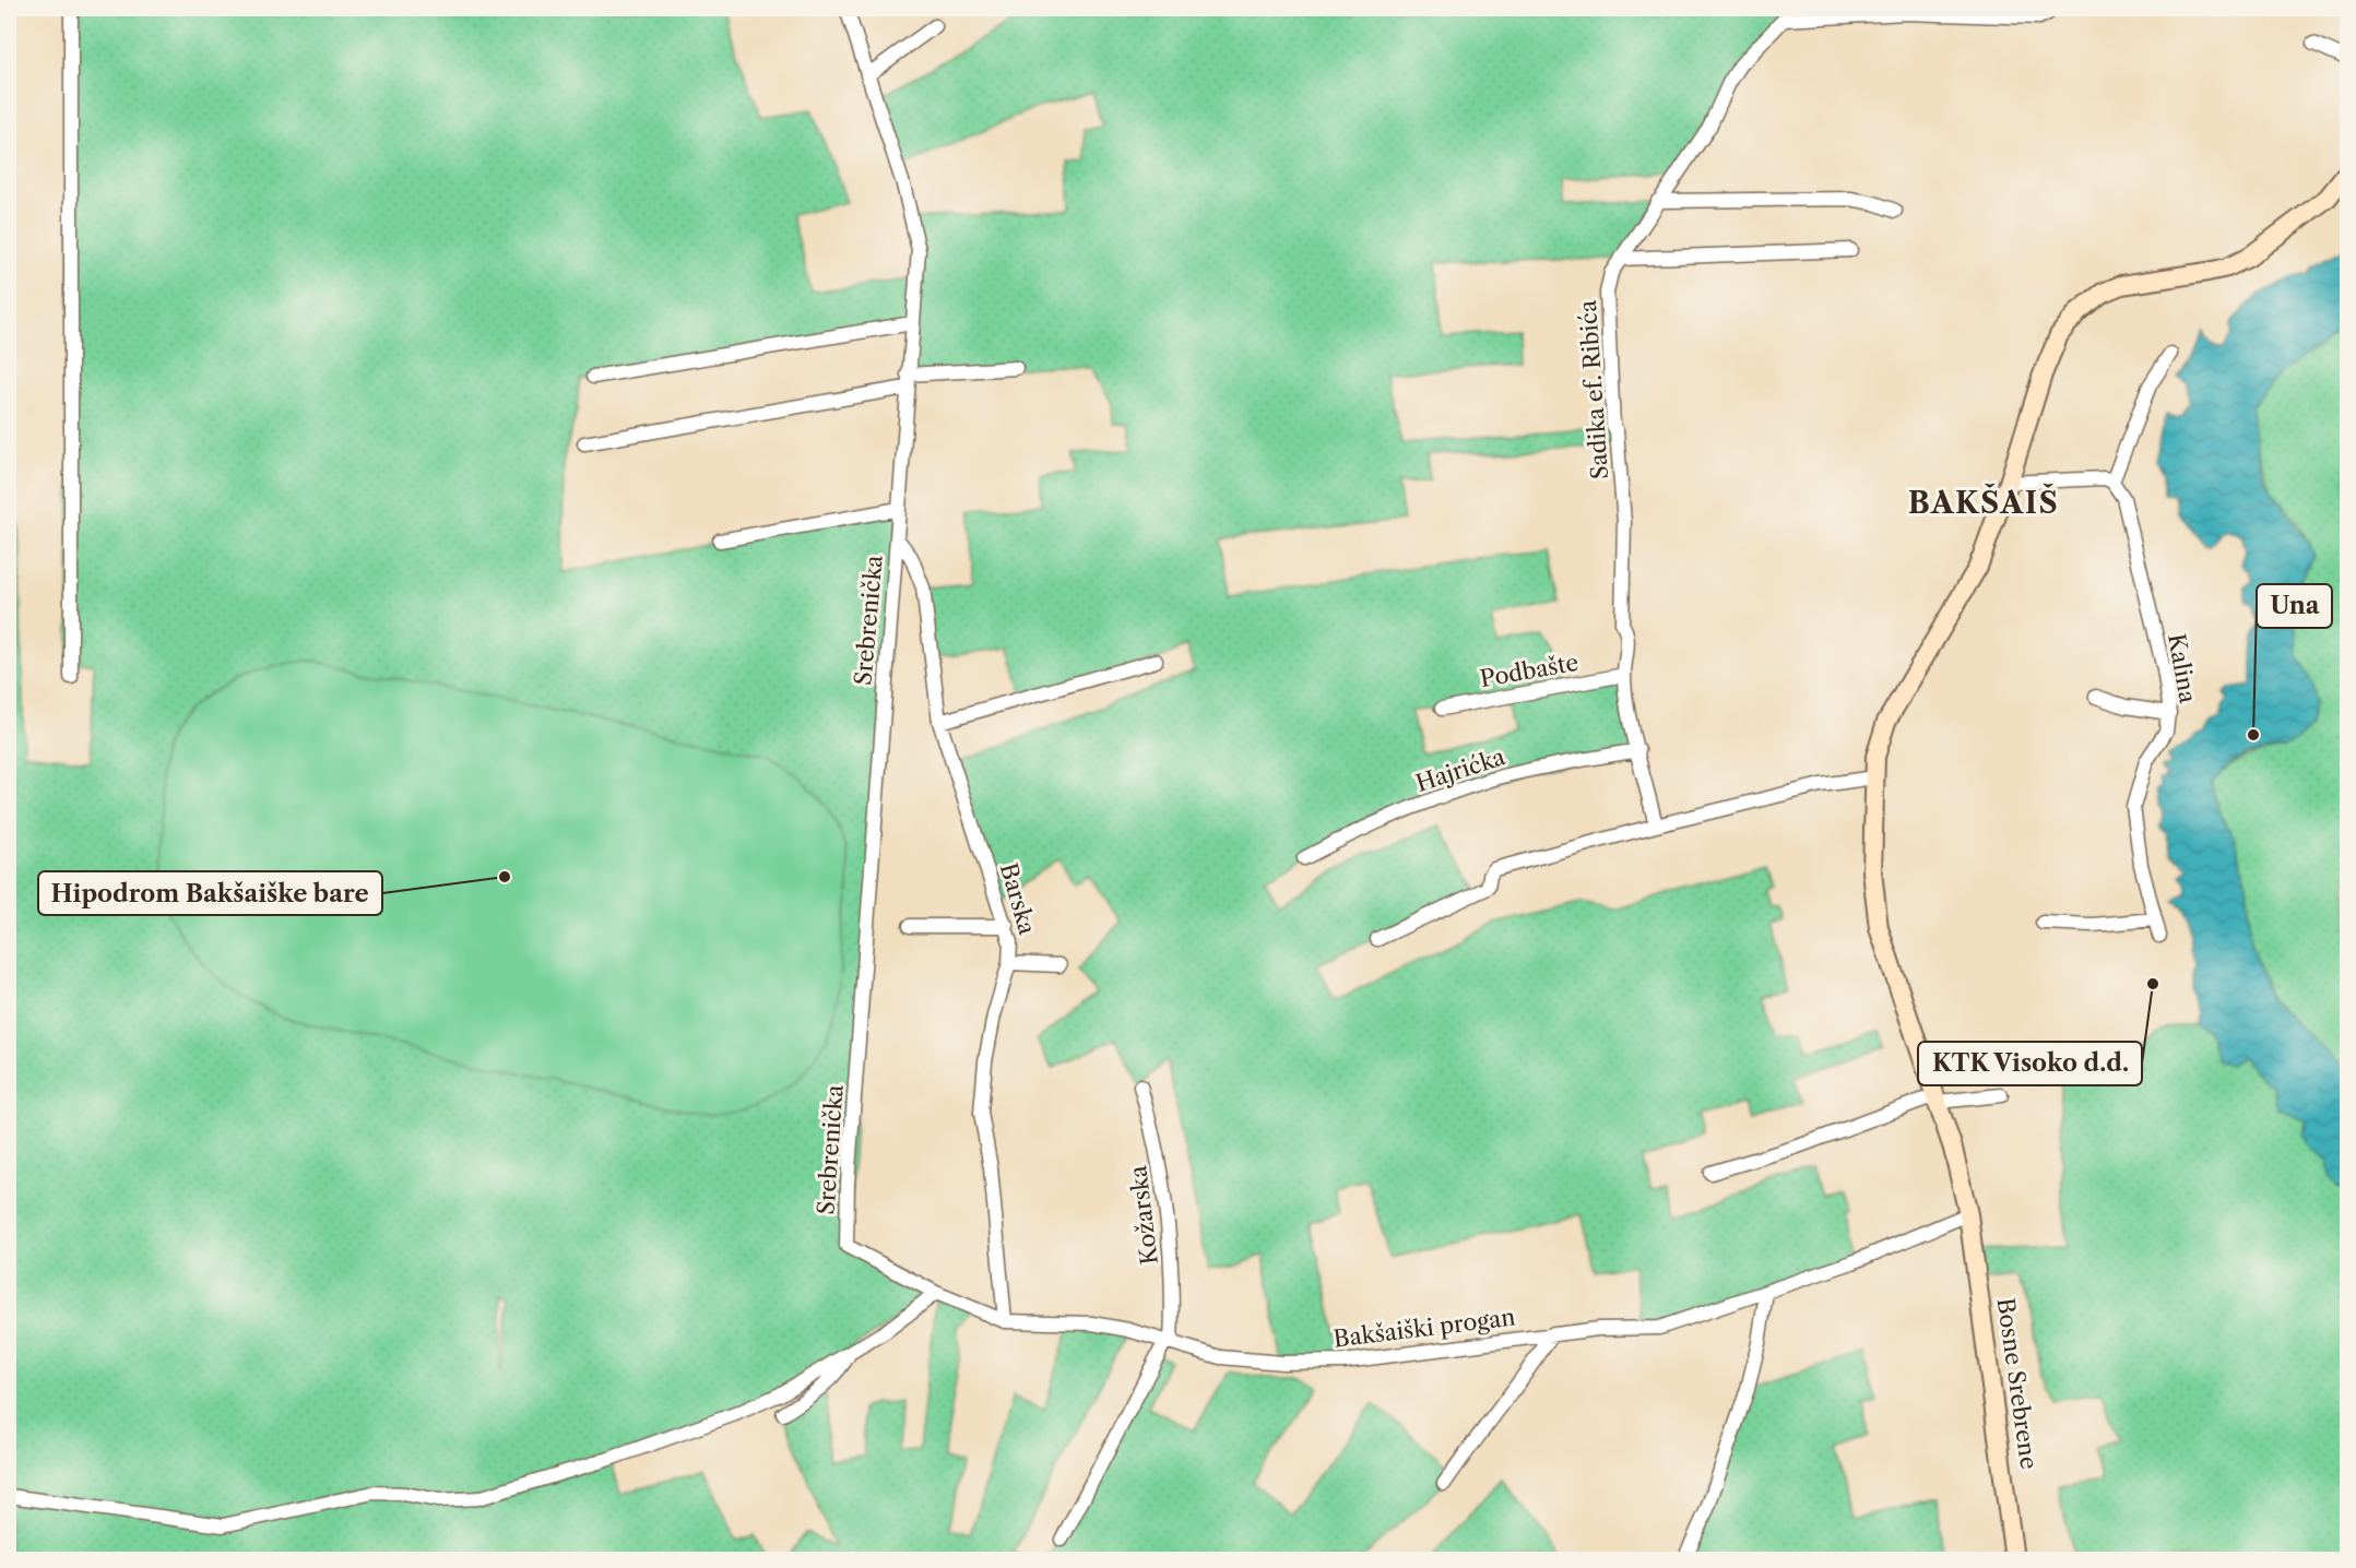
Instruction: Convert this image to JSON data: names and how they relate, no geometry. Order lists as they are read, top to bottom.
{
  "streets": {
    "street": [
      "Sadika ef. Ribića",
      "Srebrenička",
      "Kalina",
      "Podbašte",
      "Hajrićka",
      "Barska",
      "Kožarska",
      "Bakšaiški progan",
      "Bosne Srebrene"
    ]
  },
  "crossings": [
    ["Sadika ef. Ribića", "Podbašte"],
    ["Sadika ef. Ribića", "Hajrićka"],
    ["Srebrenička", "Barska"],
    ["Srebrenička", "Bakšaiški progan"],
    ["Barska", "Bakšaiški progan"],
    ["Kožarska", "Bakšaiški progan"],
    ["Bakšaiški progan", "Bosne Srebrene"]
  ],
  "districts": ["BAKŠAIŠ"],
  "places": ["Una", "Hipodrom Bakšaiške bare", "KTK Visoko d.d."]
}
